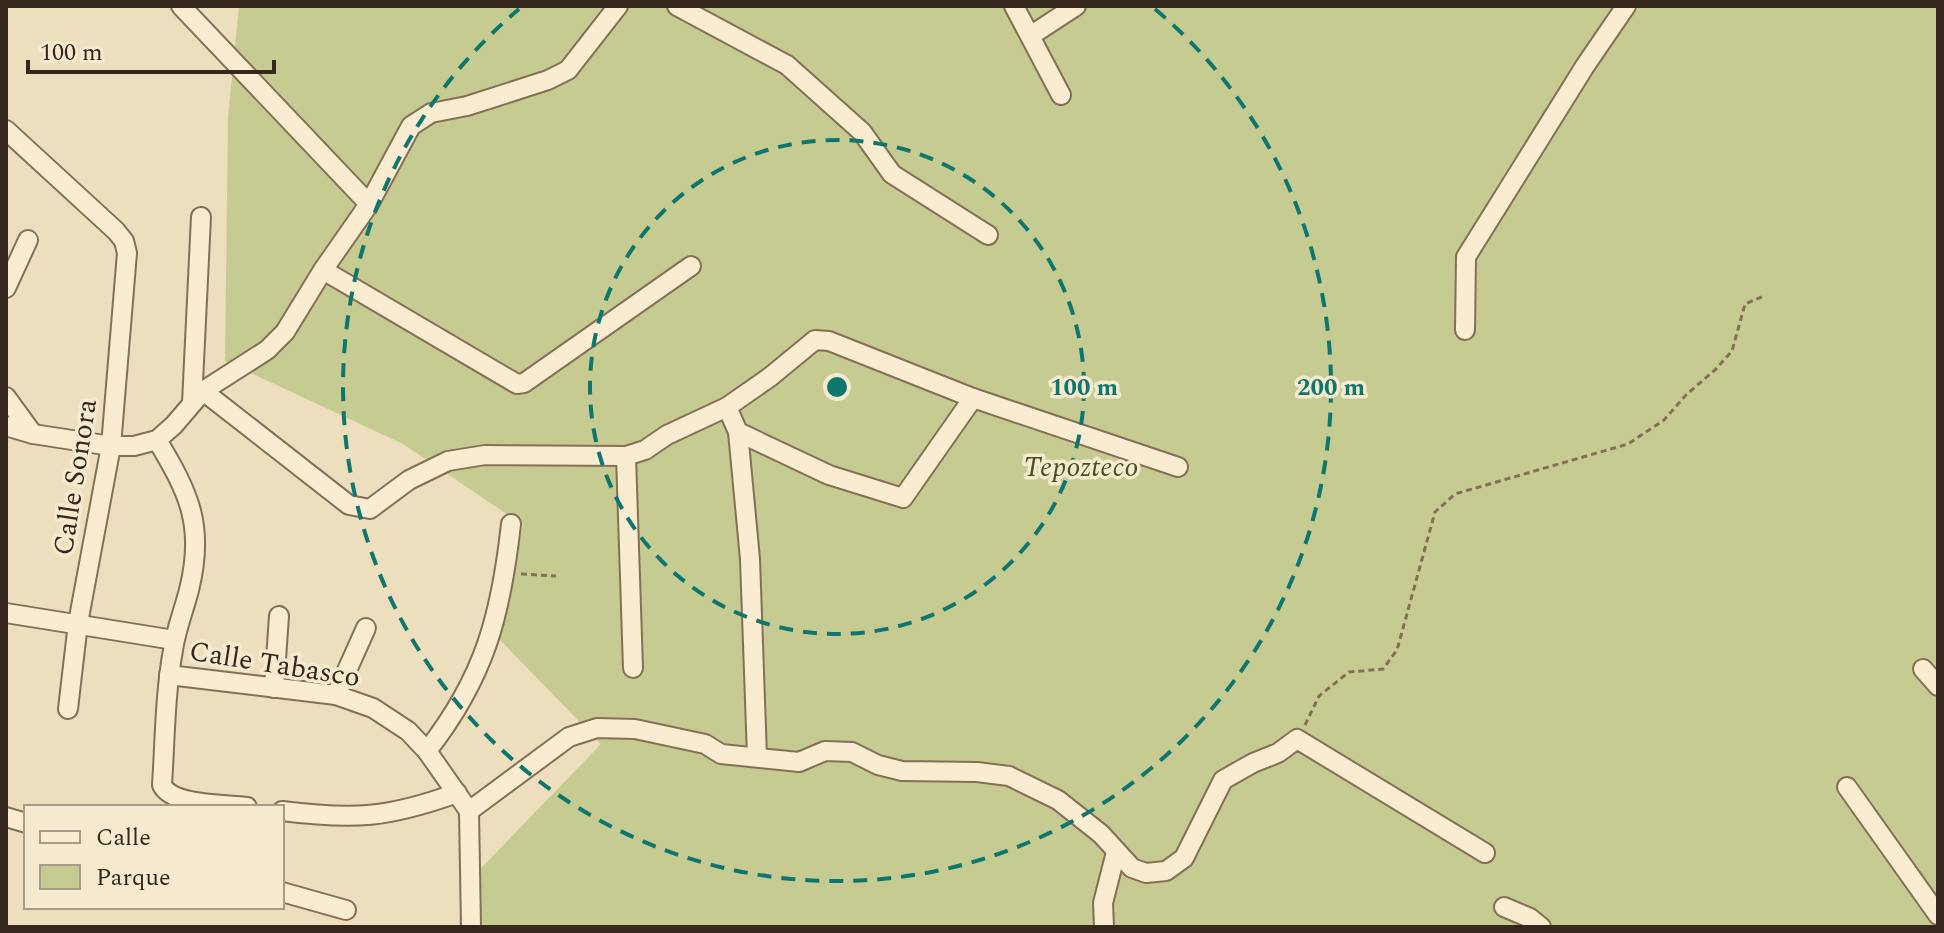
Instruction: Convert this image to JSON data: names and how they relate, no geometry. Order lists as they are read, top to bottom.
{
  "streets": {
    "street": ["Calle Sonora", "Calle Tabasco"]
  },
  "crossings": [
    ["Calle Sonora", "Calle Tabasco"]
  ],
  "parks": ["Tepozteco"],
  "legend": ["Calle", "Parque"],
  "scale_bar": "100 m",
  "rings": ["100 m", "200 m"]
}
